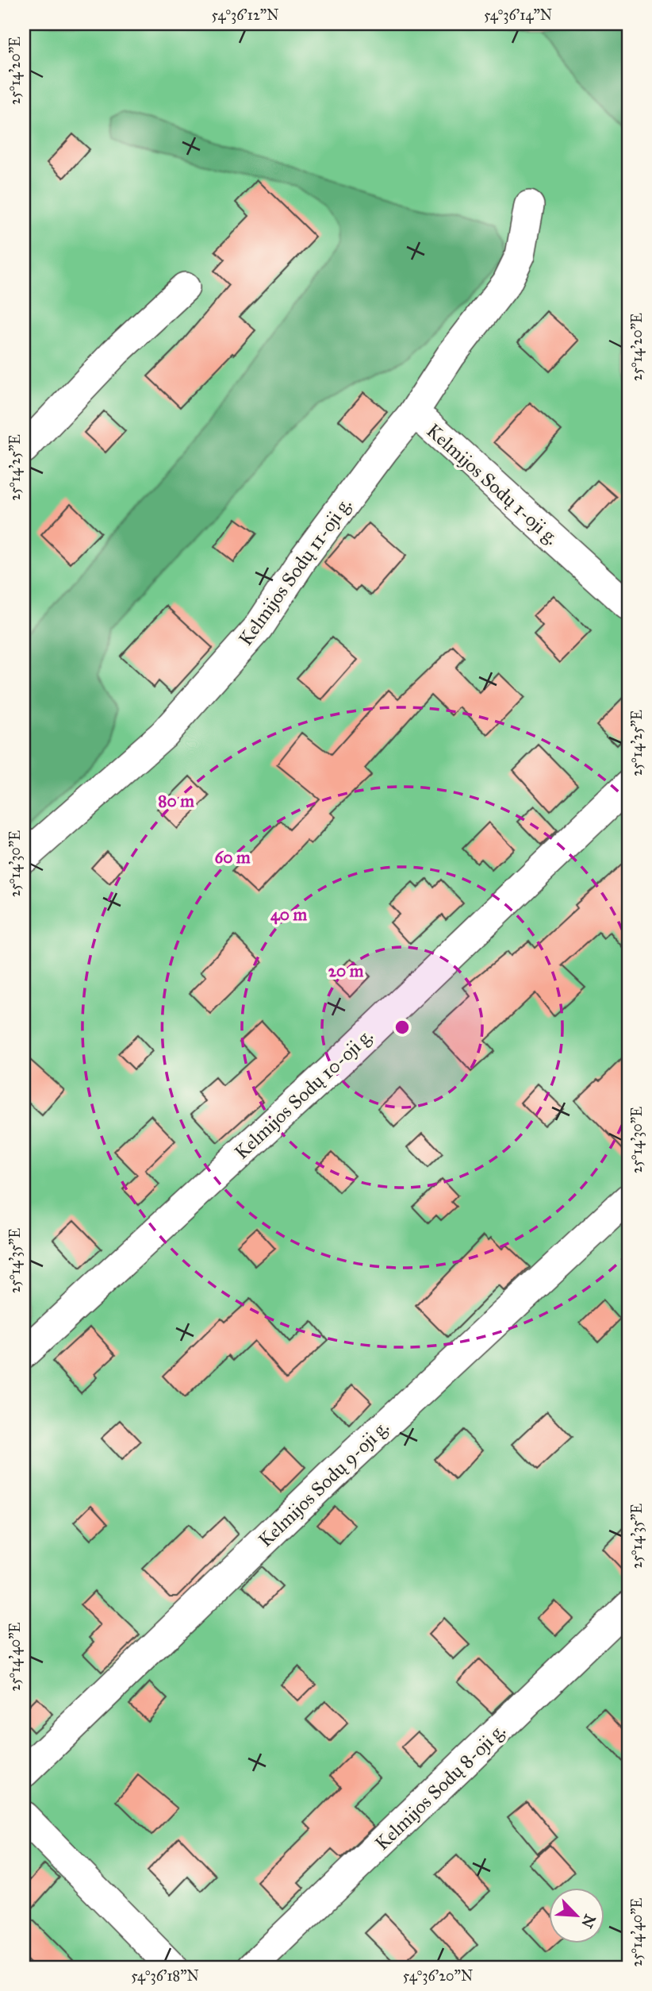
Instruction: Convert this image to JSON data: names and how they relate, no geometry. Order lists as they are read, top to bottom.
{
  "streets": {
    "street": [
      "Kelmijos Sodų 1-oji g.",
      "Kelmijos Sodų 11-oji g.",
      "Kelmijos Sodų 10-oji g.",
      "Kelmijos Sodų 9-oji g.",
      "Kelmijos Sodų 8-oji g."
    ]
  },
  "crossings": [
    ["Kelmijos Sodų 1-oji g.", "Kelmijos Sodų 11-oji g."]
  ],
  "north": "bottom right",
  "coordinates": [
    "54°36'12\"N",
    "54°36'14\"N",
    "25°14'20\"E",
    "25°14'25\"E",
    "25°14'30\"E",
    "25°14'35\"E",
    "25°14'40\"E",
    "54°36'18\"N",
    "54°36'20\"N"
  ],
  "rings": [
    "80 m",
    "60 m",
    "40 m",
    "20 m"
  ]
}
